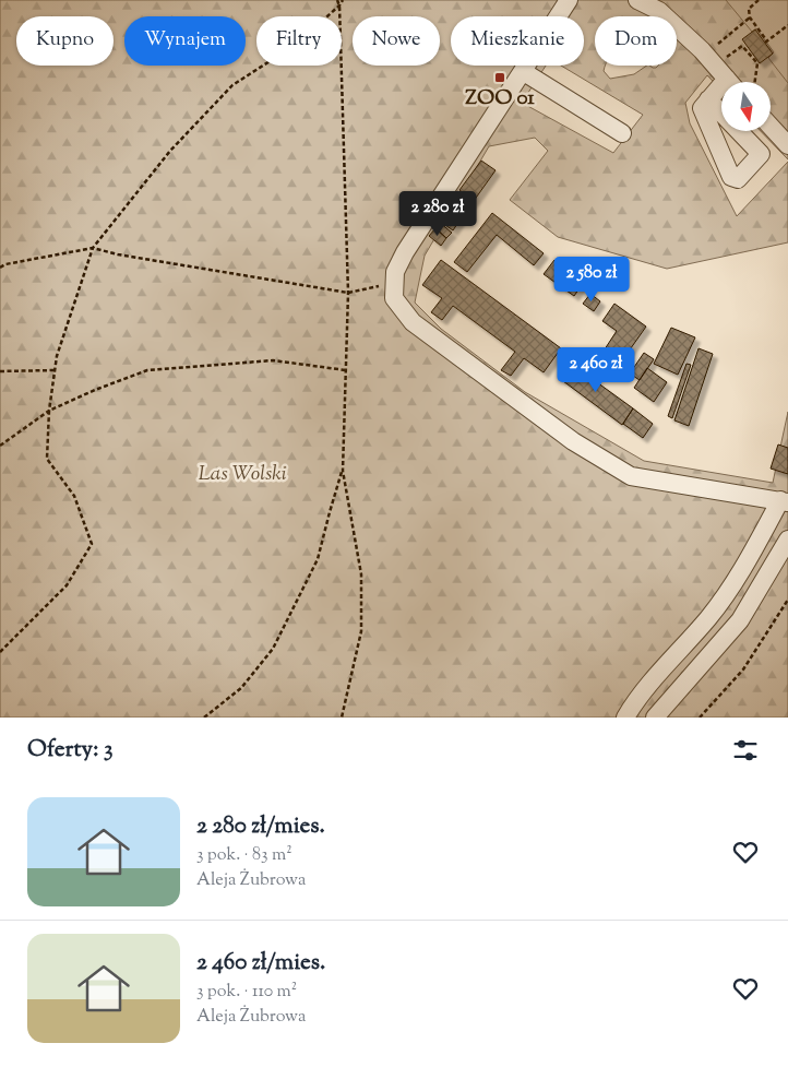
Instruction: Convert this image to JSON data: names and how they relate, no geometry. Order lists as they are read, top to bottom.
{
  "parks": ["Las Wolski"],
  "places": {
    "transit": ["ZOO 01"]
  },
  "north": "bottom",
  "page": {
    "chip": [
      "Kupno",
      "Wynajem",
      "Filtry",
      "Nowe",
      "Mieszkanie",
      "Dom"
    ],
    "price": ["2 280 zł", "2 580 zł", "2 460 zł"],
    "heading": "Oferty: 3",
    "list": [
      {
        "name": "2 280 zł/mies.",
        "note": "3 pok. · 83 m² · Aleja Żubrowa"
      },
      {
        "name": "2 460 zł/mies.",
        "note": "3 pok. · 110 m² · Aleja Żubrowa"
      }
    ]
  }
}
